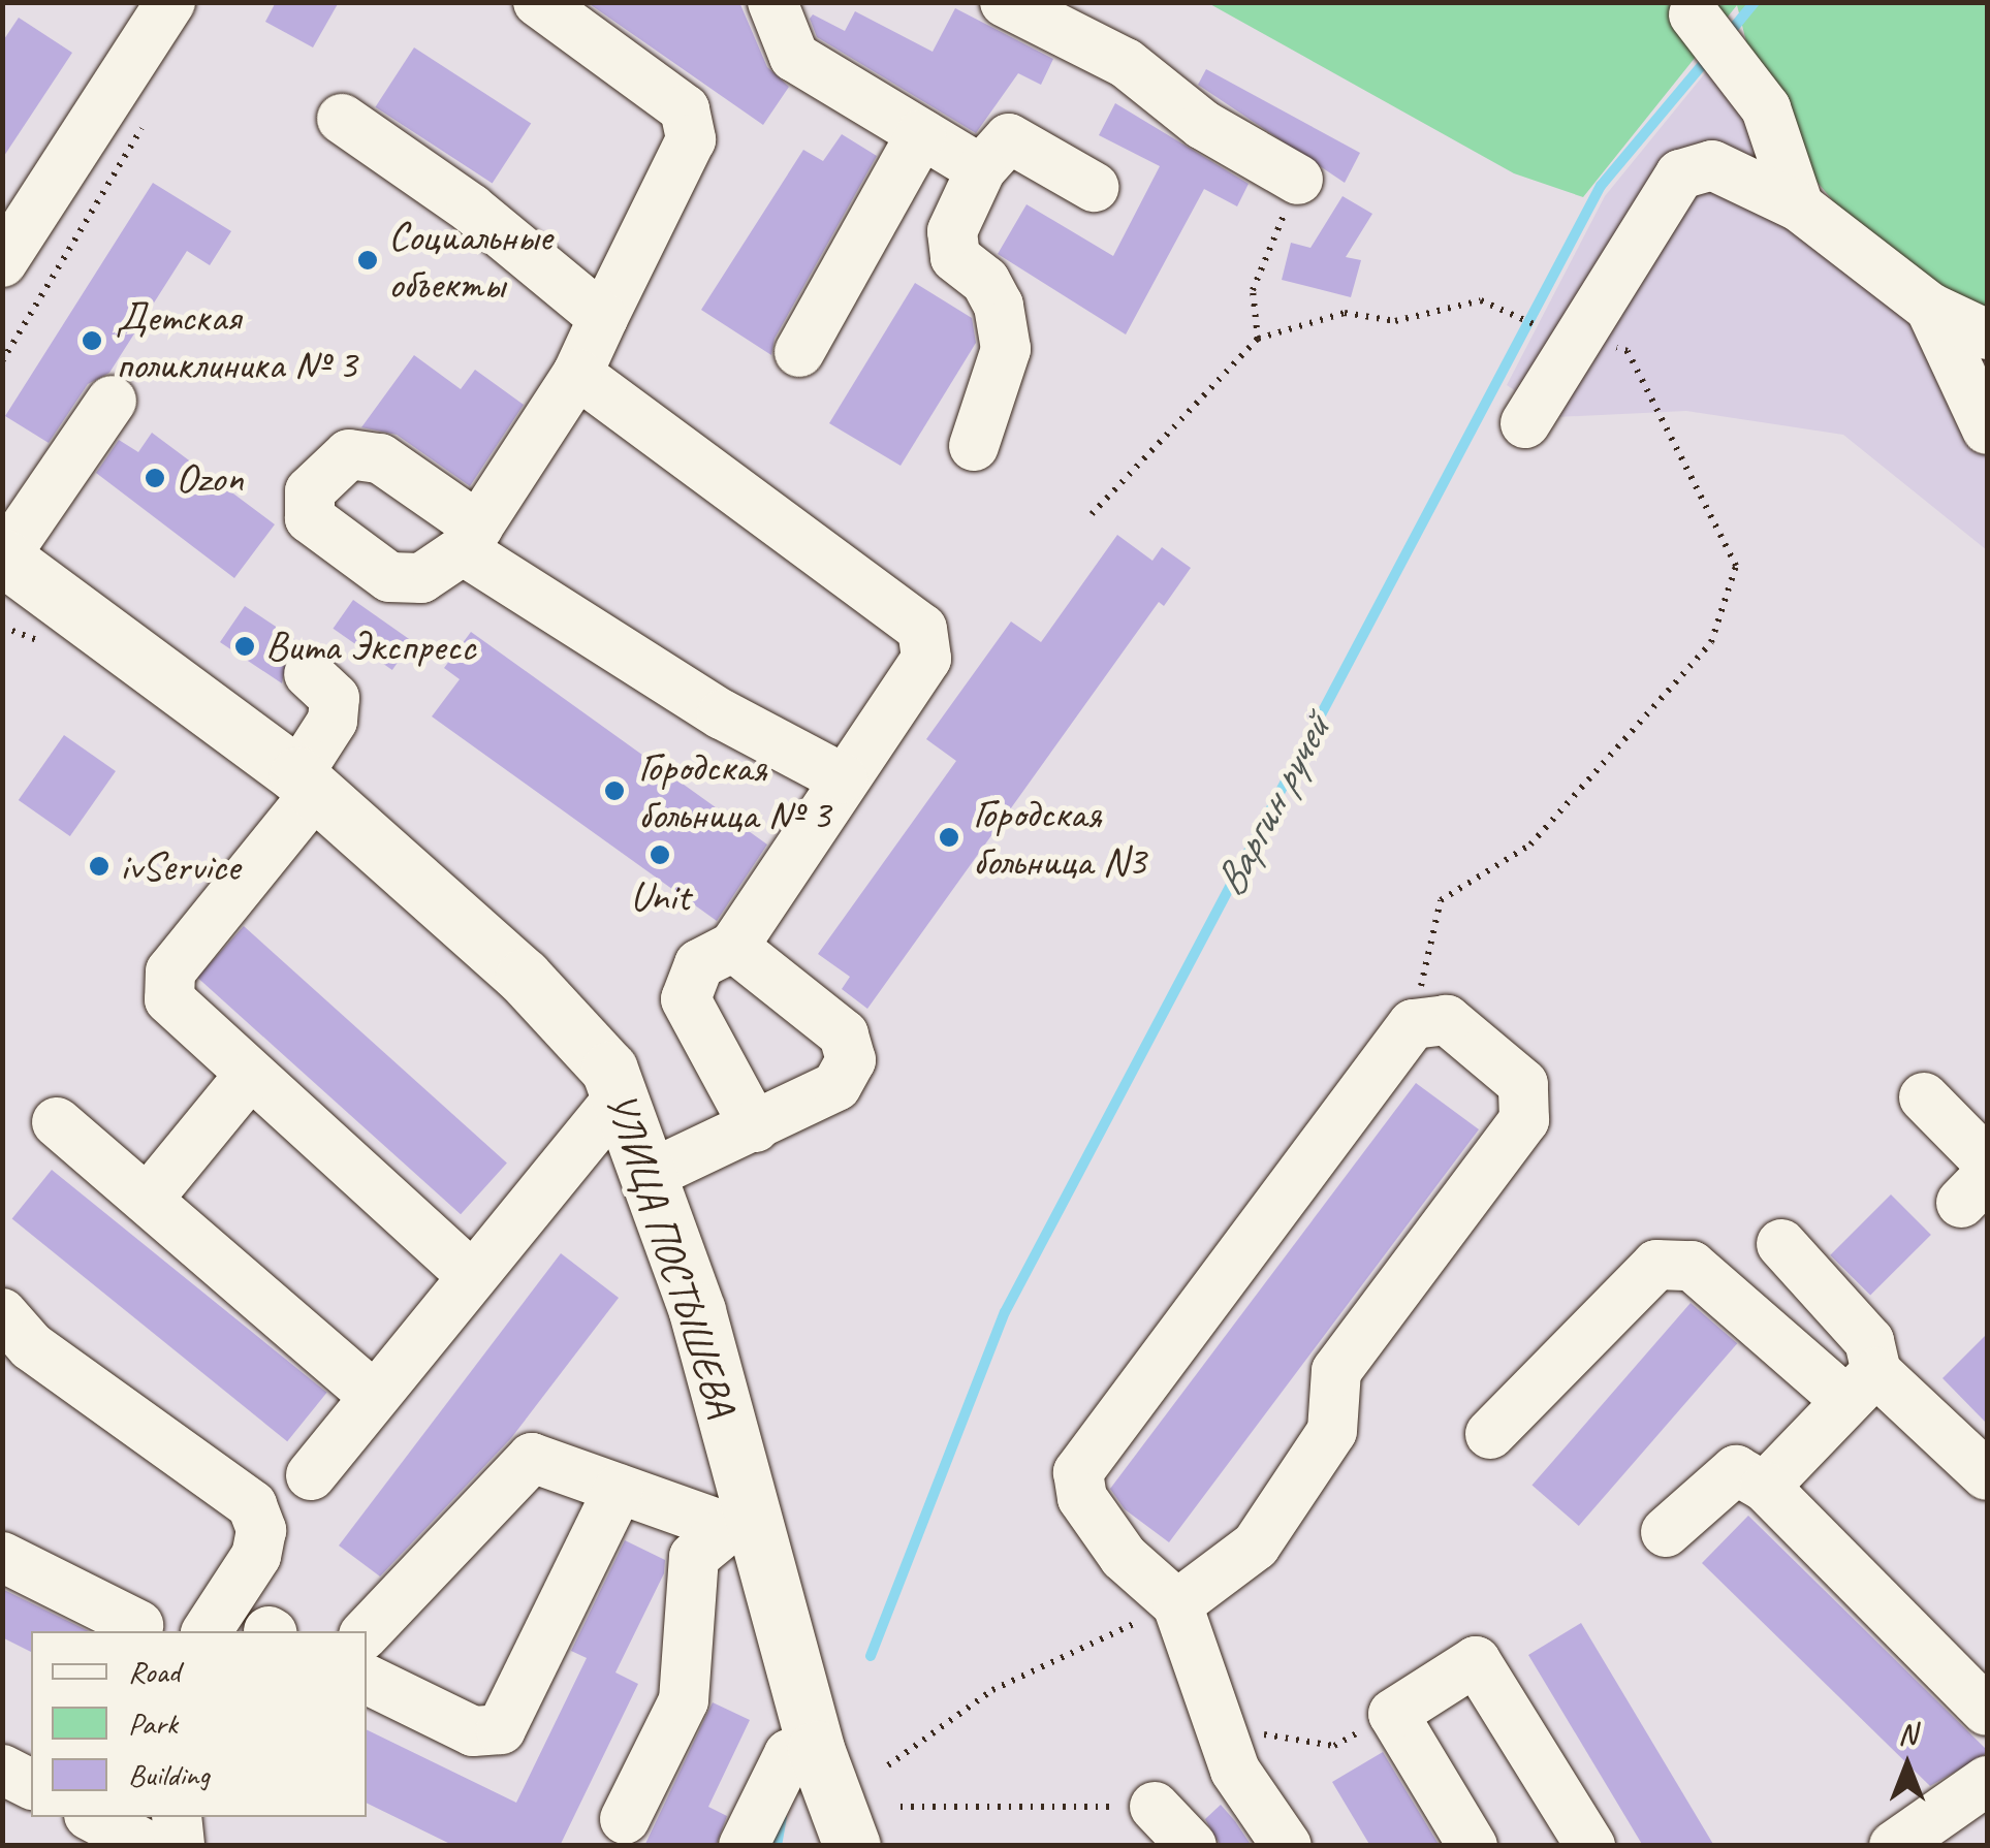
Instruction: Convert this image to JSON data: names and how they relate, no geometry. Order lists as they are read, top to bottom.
{
  "streets": {
    "main road": ["УЛИЦА ПОСТЫШЕВА"]
  },
  "water": ["Варгин ручей"],
  "places": [
    "Социальные объекты",
    "Детская поликлиника № 3",
    "Ozon",
    "Вита Экспресс",
    "Городская больница № 3",
    "Городская больница N3",
    "Unit",
    "ivService"
  ],
  "legend": ["Road", "Park", "Building"],
  "north": "top"
}
